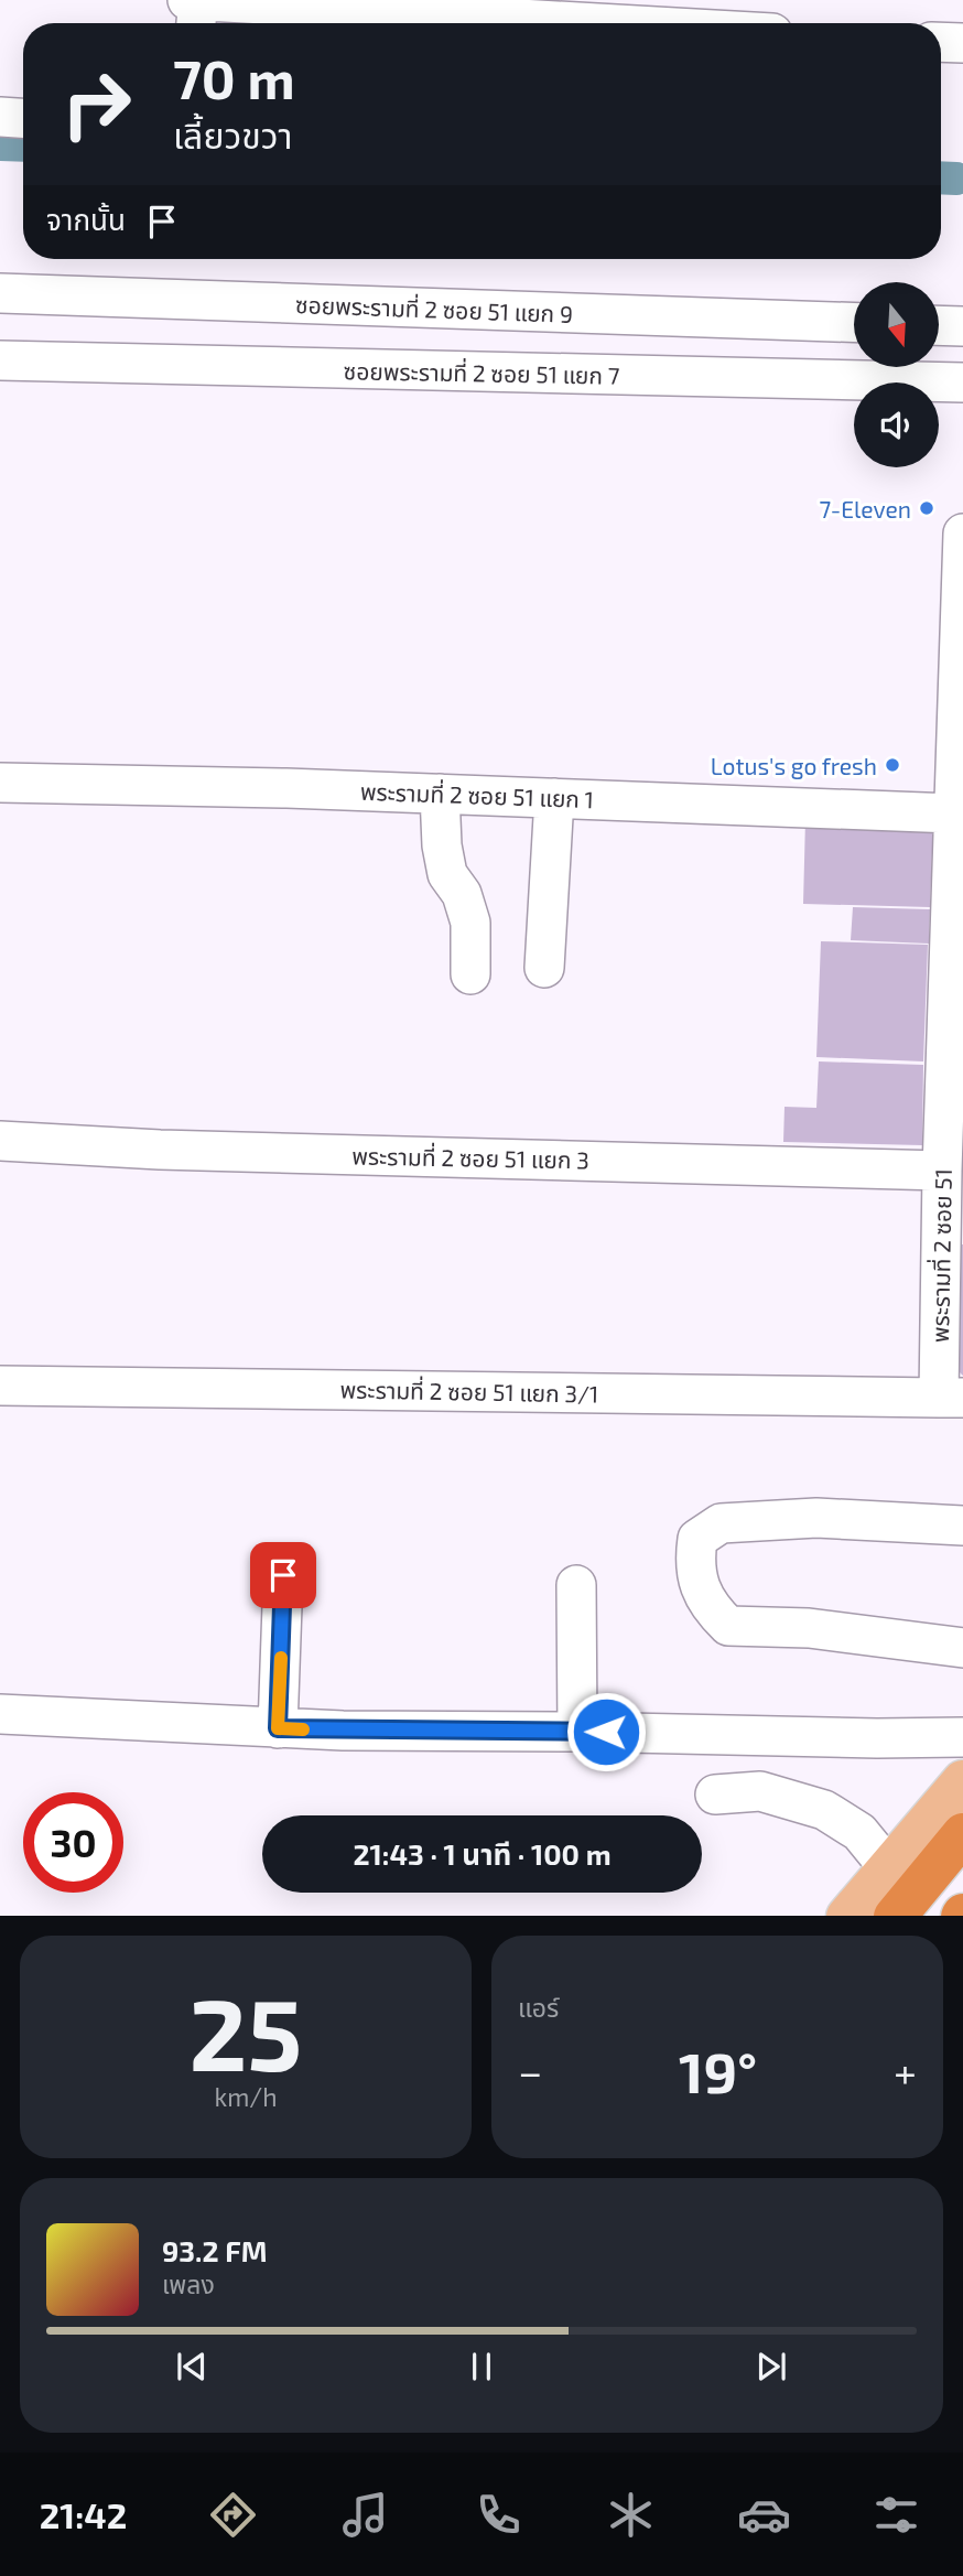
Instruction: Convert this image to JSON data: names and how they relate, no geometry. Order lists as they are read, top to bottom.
{
  "streets": {
    "street": [
      "ซอยพระรามที่ 2 ซอย 51 แยก 9",
      "ซอยพระรามที่ 2 ซอย 51 แยก 7",
      "พระรามที่ 2 ซอย 51 แยก 1",
      "พระรามที่ 2 ซอย 51 แยก 3",
      "พระรามที่ 2 ซอย 51",
      "พระรามที่ 2 ซอย 51 แยก 3/1"
    ]
  },
  "crossings": [
    ["พระรามที่ 2 ซอย 51 แยก 1", "พระรามที่ 2 ซอย 51"],
    ["พระรามที่ 2 ซอย 51 แยก 3", "พระรามที่ 2 ซอย 51"],
    ["พระรามที่ 2 ซอย 51", "พระรามที่ 2 ซอย 51 แยก 3/1"]
  ],
  "places": ["7-Eleven", "Lotus's go fresh"],
  "north": "bottom",
  "page": {
    "turn": ["70 m", "เลี้ยวขวา"],
    "then": "จากนั้น",
    "limit": "30",
    "trip": "21:43 · 1 นาที · 100 m",
    "tile": [
      ["25", "km/h"],
      "แอร์"
    ],
    "heat": ["−", "19°", "+"],
    "song": ["93.2 FM", "เพลง"],
    "tabs": "21:42"
  }
}
